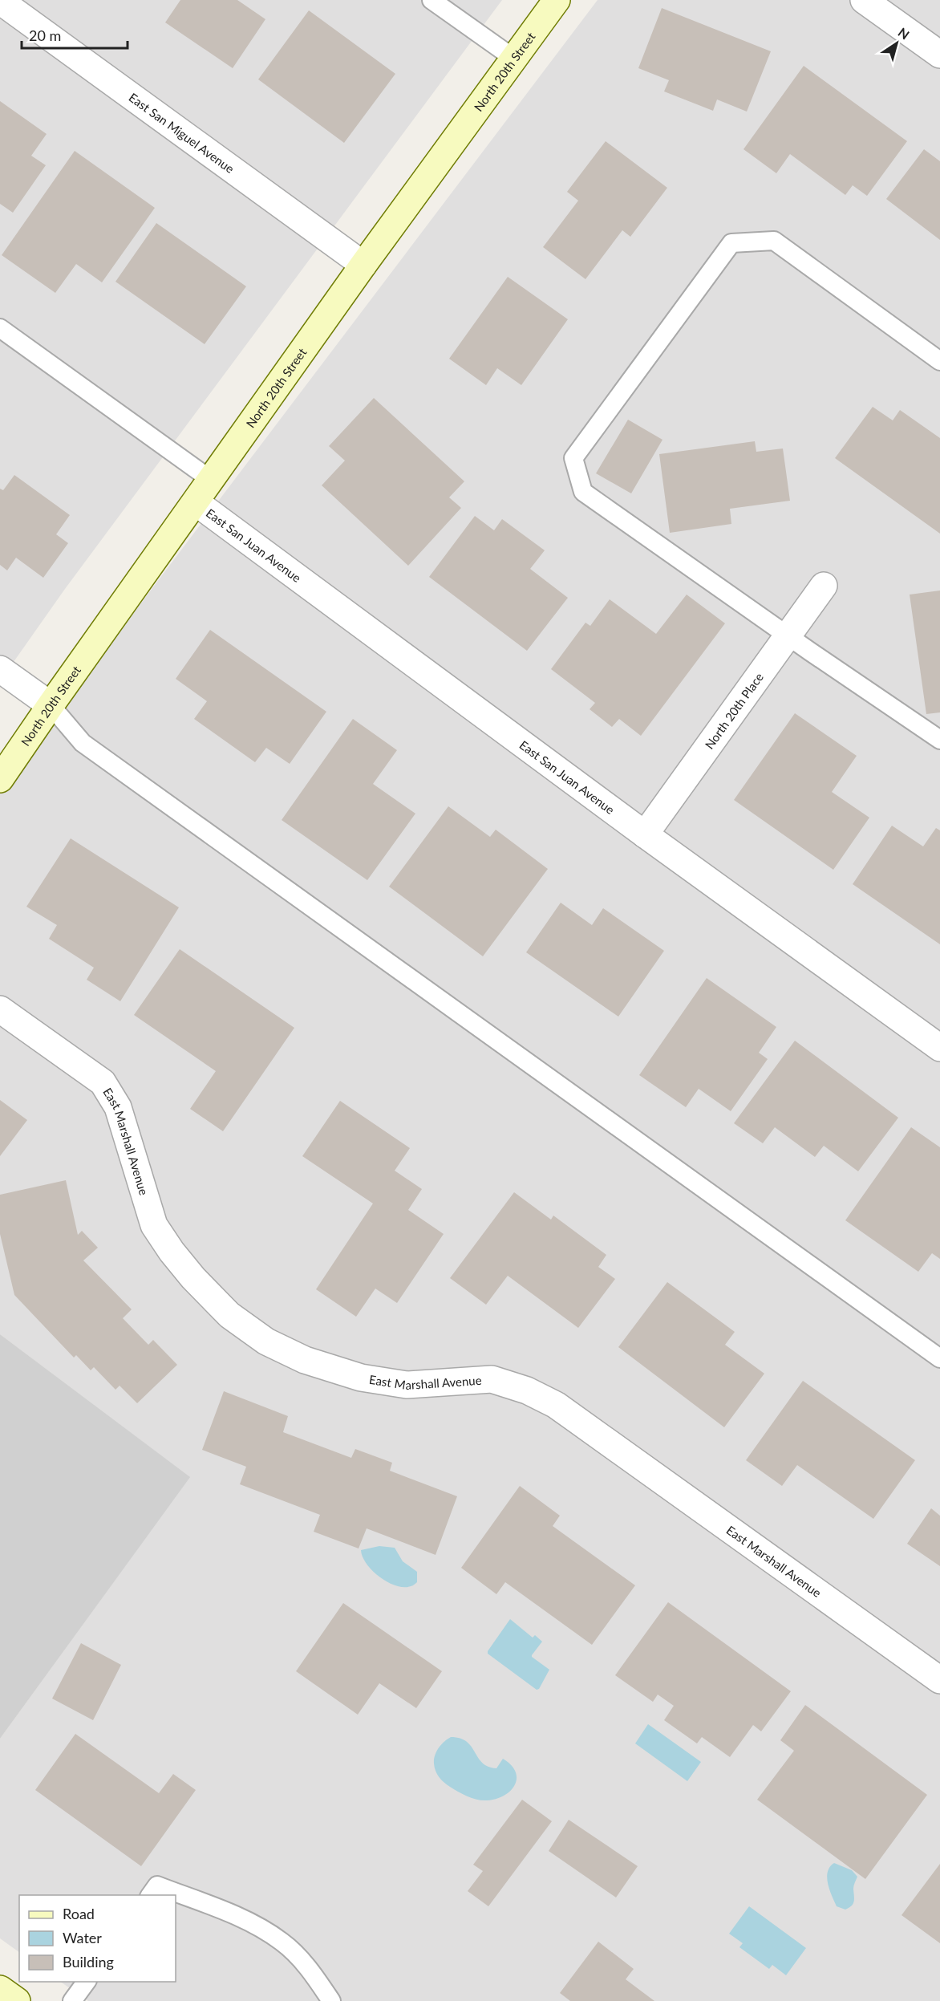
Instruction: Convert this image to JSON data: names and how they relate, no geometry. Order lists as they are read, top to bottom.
{
  "streets": {
    "street": [
      "North 20th Street",
      "East San Miguel Avenue",
      "East San Juan Avenue",
      "North 20th Place",
      "East Marshall Avenue"
    ]
  },
  "crossings": [
    ["North 20th Street", "East San Miguel Avenue"],
    ["North 20th Street", "East San Juan Avenue"],
    ["East San Juan Avenue", "North 20th Place"]
  ],
  "legend": ["Road", "Water", "Building"],
  "scale_bar": "20 m",
  "north": "top right"
}
